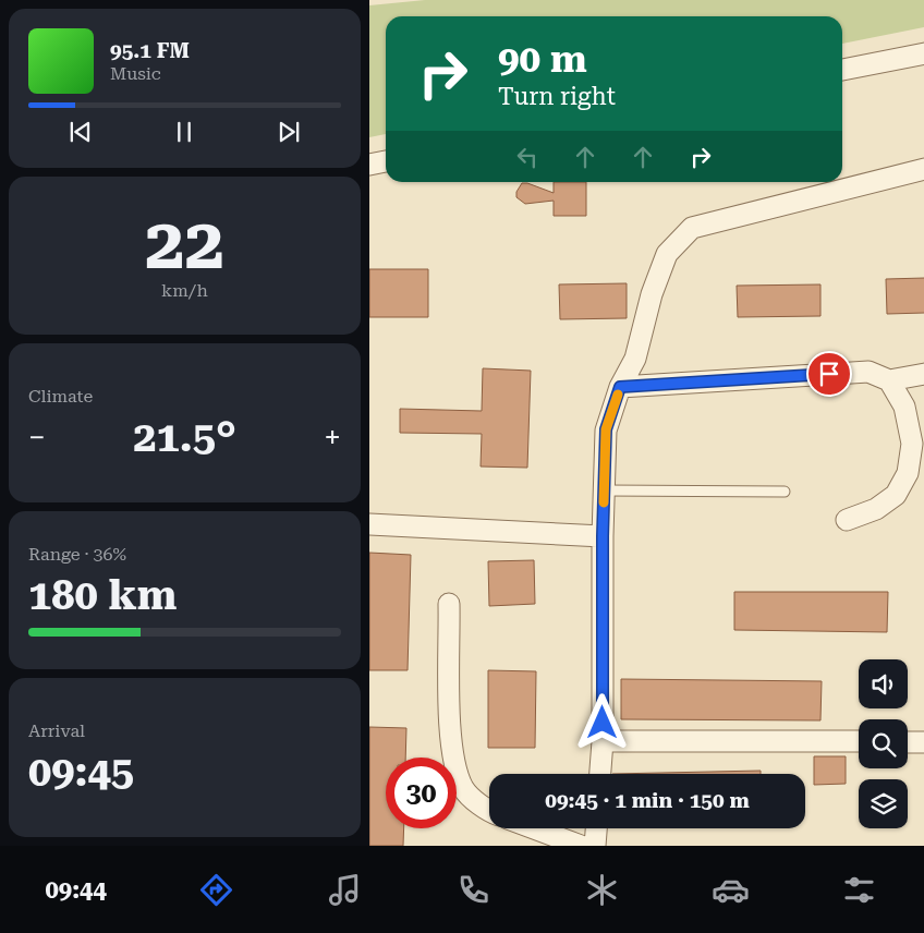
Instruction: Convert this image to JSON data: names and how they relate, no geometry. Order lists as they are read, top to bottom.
{
  "page": {
    "turn": ["90 m", "Turn right"],
    "song": ["95.1 FM", "Music"],
    "tile": [
      ["22", "km/h"],
      "Climate",
      ["Range · 36%", "180 km"],
      ["Arrival", "09:45"]
    ],
    "heat": ["−", "21.5°", "+"],
    "limit": "30",
    "trip": "09:45 · 1 min · 150 m",
    "tabs": "09:44"
  }
}
